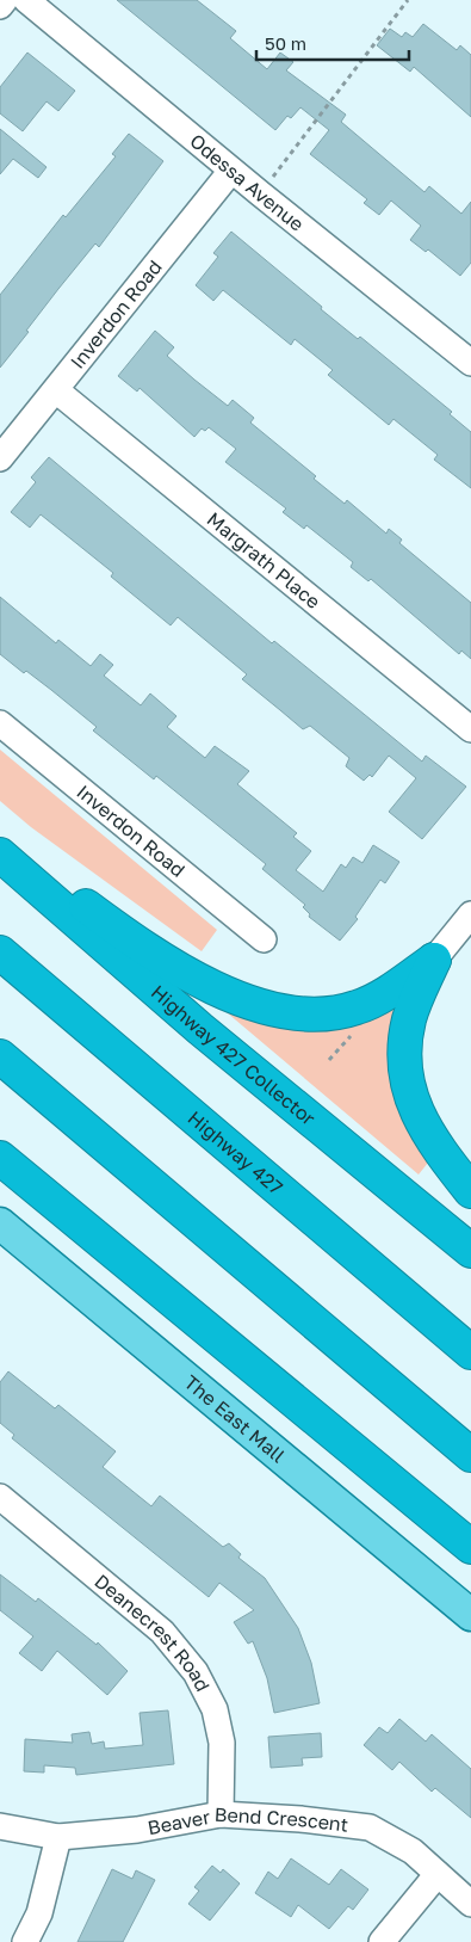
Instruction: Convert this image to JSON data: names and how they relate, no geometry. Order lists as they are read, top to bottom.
{
  "streets": {
    "highway": ["Highway 427 Collector", "Highway 427"],
    "main road": ["The East Mall"],
    "street": [
      "Odessa Avenue",
      "Inverdon Road",
      "Margrath Place",
      "Deanecrest Road",
      "Beaver Bend Crescent"
    ]
  },
  "crossings": [
    ["Odessa Avenue", "Inverdon Road"],
    ["Inverdon Road", "Margrath Place"],
    ["Deanecrest Road", "Beaver Bend Crescent"]
  ],
  "scale_bar": "50 m"
}
